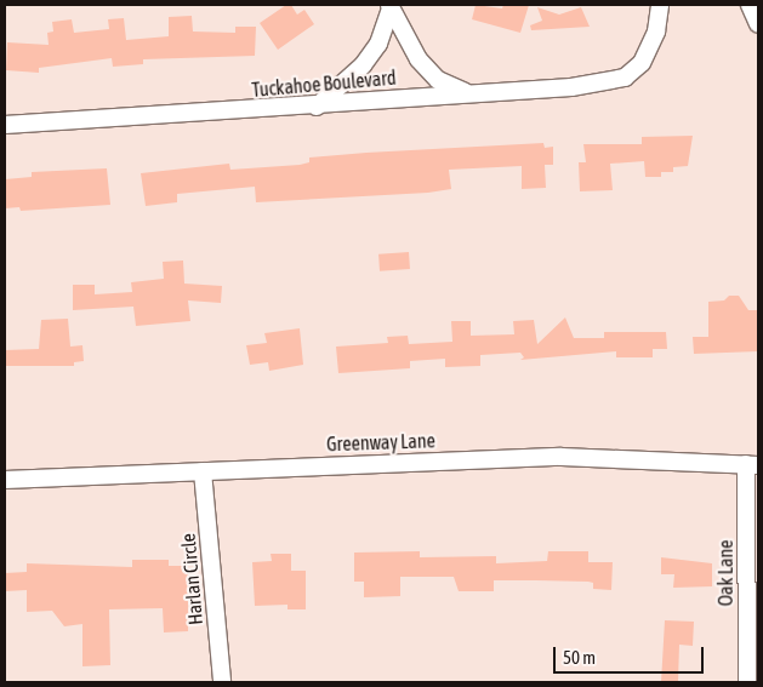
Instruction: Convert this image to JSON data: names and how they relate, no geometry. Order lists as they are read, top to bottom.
{
  "streets": {
    "street": [
      "Tuckahoe Boulevard",
      "Greenway Lane",
      "Oak Lane",
      "Harlan Circle"
    ]
  },
  "crossings": [
    ["Greenway Lane", "Oak Lane"],
    ["Greenway Lane", "Harlan Circle"]
  ],
  "scale_bar": "50 m"
}
